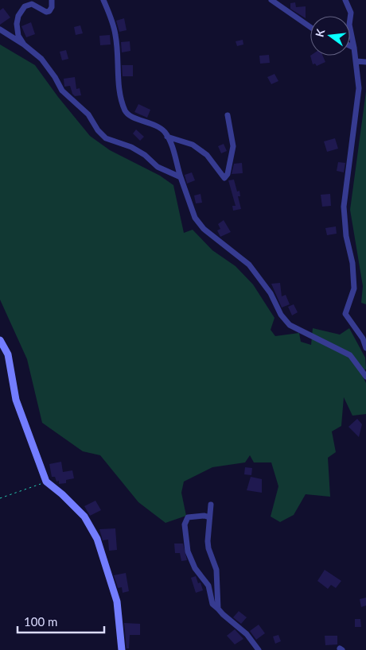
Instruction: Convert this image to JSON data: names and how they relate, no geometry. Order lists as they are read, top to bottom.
{
  "scale_bar": "100 m",
  "north": "left"
}
